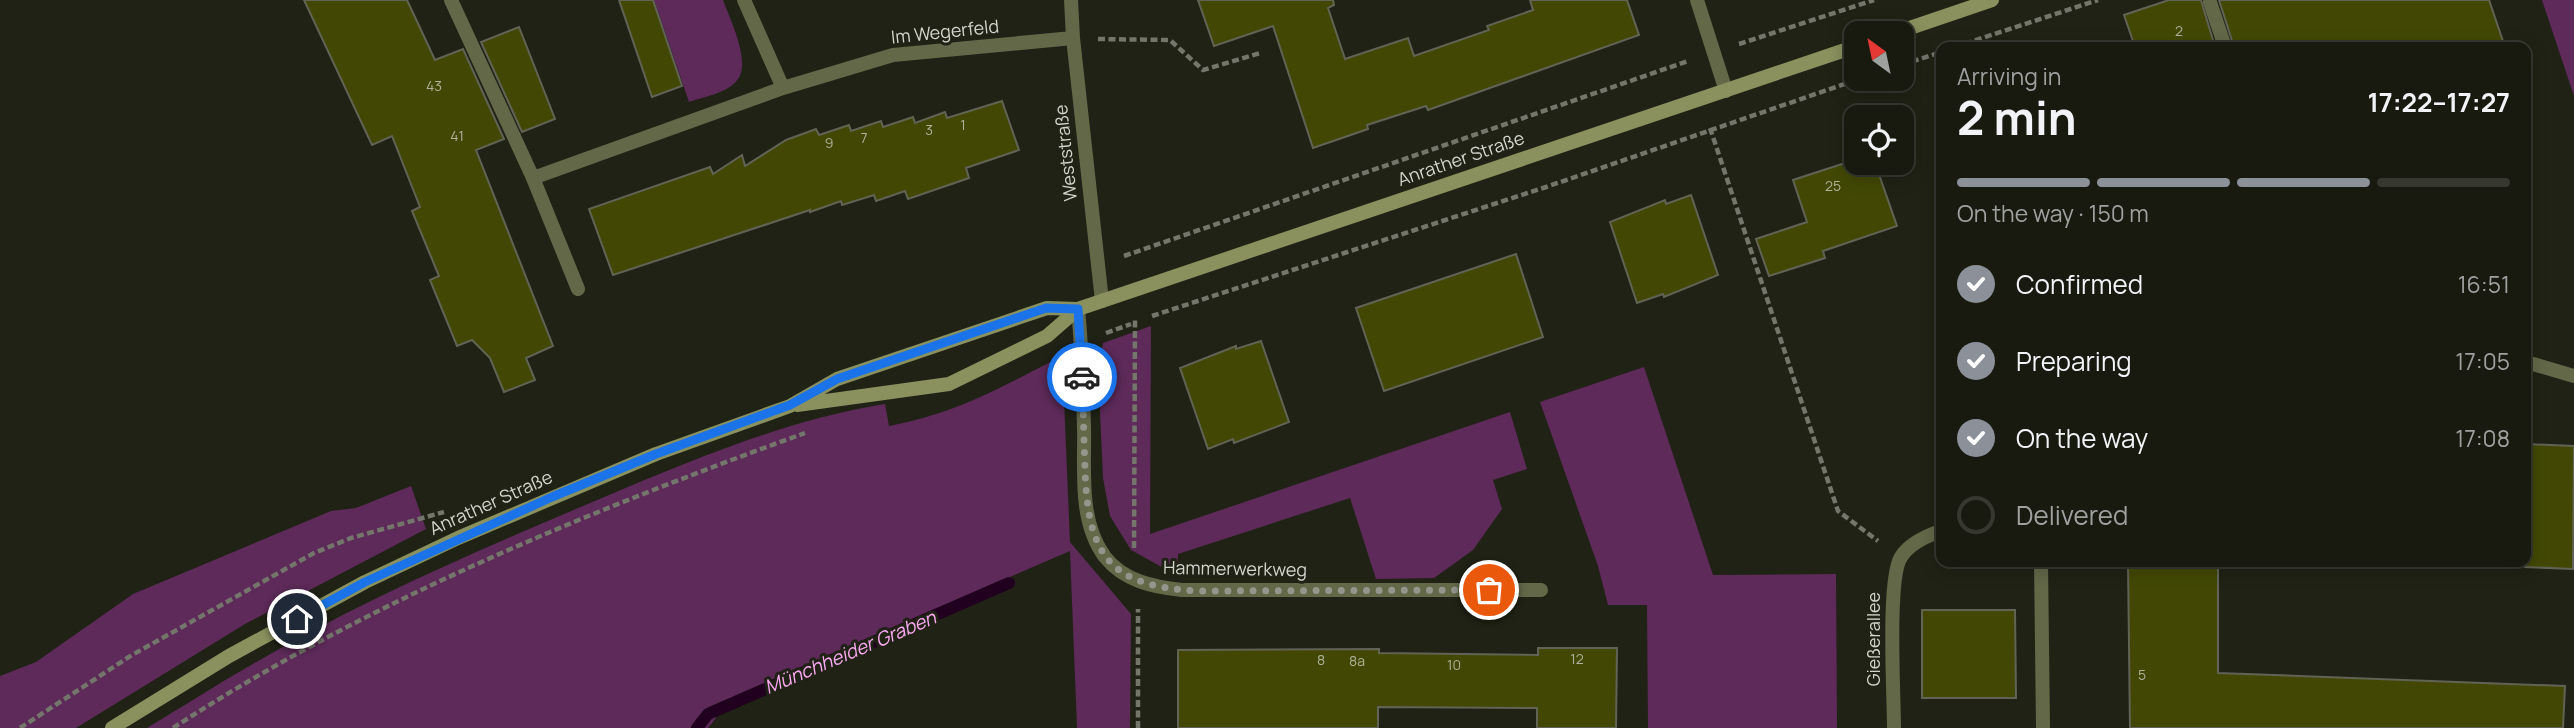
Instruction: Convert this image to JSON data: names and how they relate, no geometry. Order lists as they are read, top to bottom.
{
  "streets": {
    "street": [
      "Im Wegerfeld",
      "Weststraße",
      "Anrather Straße",
      "Hammerwerkweg",
      "Gießerallee"
    ]
  },
  "crossings": [
    ["Im Wegerfeld", "Weststraße"],
    ["Weststraße", "Anrather Straße"],
    ["Anrather Straße", "Hammerwerkweg"]
  ],
  "water": ["Münchheider Graben"],
  "house_numbers": [
    "2",
    "43",
    "1",
    "3",
    "41",
    "7",
    "9",
    "25",
    "12",
    "8",
    "8a",
    "10",
    "5"
  ],
  "north": "top left",
  "page": {
    "heading": ["2 min", "Arriving in", "17:22–17:27"],
    "bar": "On the way · 150 m",
    "list": [
      ["Confirmed", "16:51"],
      ["Preparing", "17:05"],
      ["On the way", "17:08"],
      "Delivered"
    ]
  }
}
